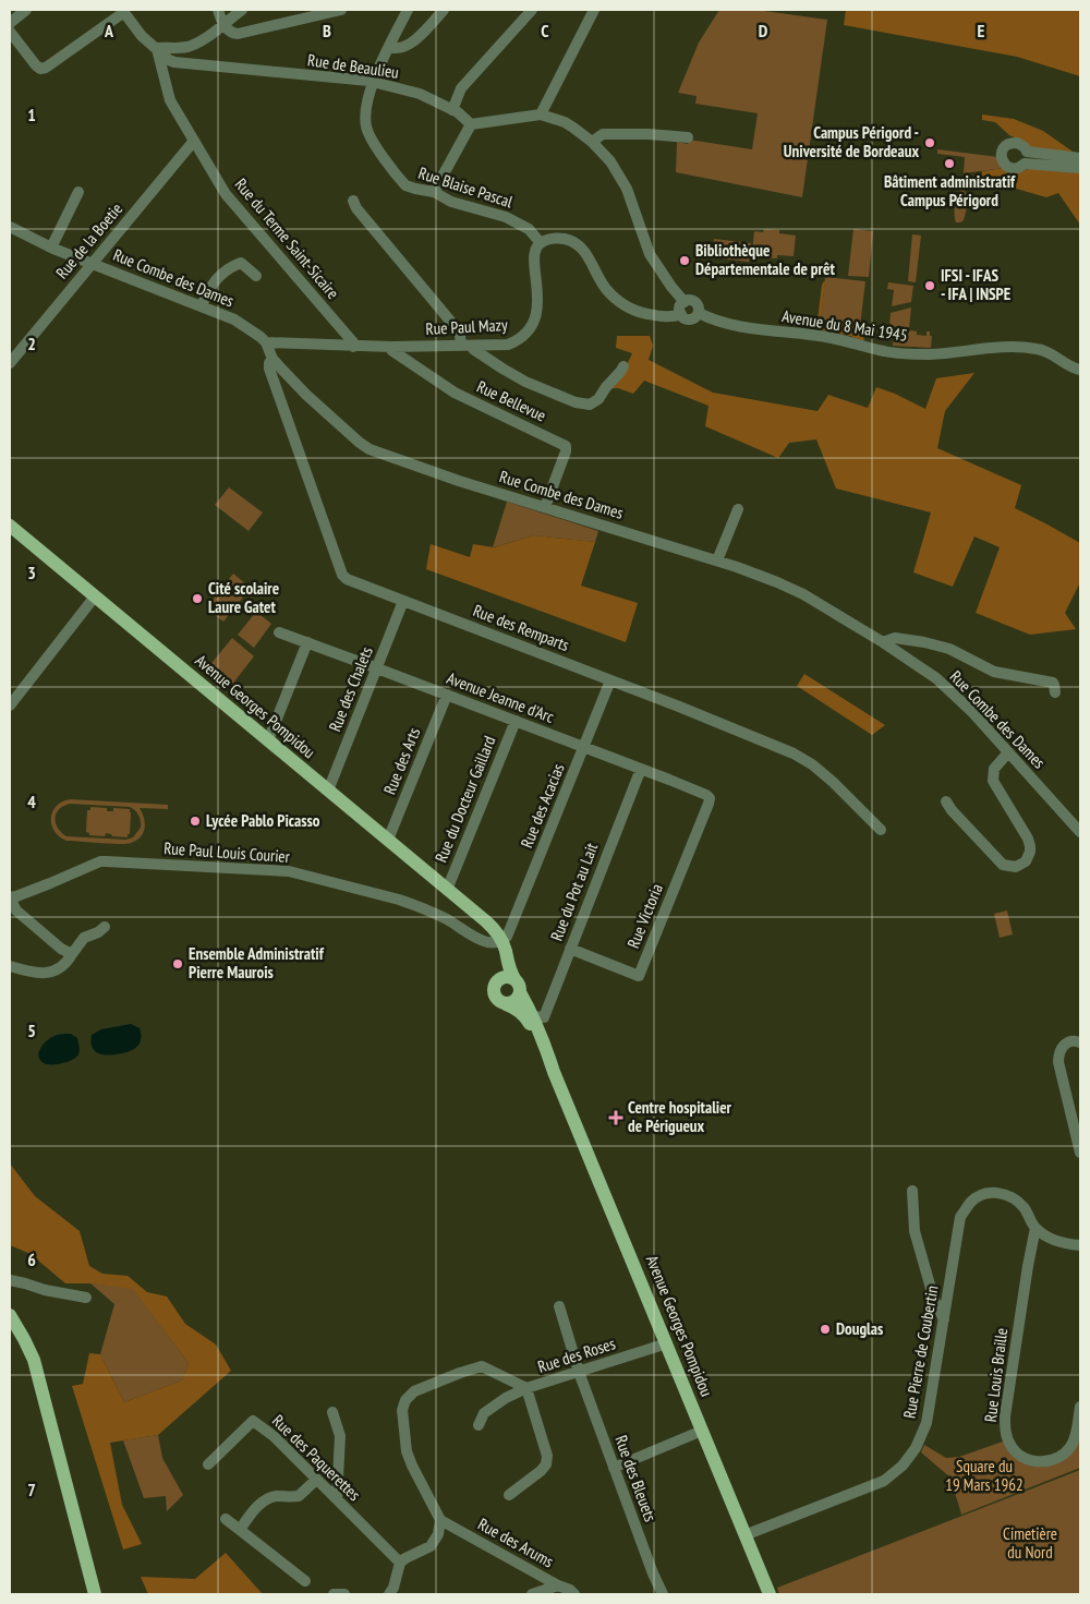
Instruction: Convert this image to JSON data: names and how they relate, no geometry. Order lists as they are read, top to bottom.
{
  "streets": {
    "main road": ["Avenue Georges Pompidou"],
    "street": [
      "Rue de Beaulieu",
      "Rue Blaise Pascal",
      "Rue du Terme Saint-Sicaire",
      "Rue de la Boetie",
      "Rue Combe des Dames",
      "Avenue du 8 Mai 1945",
      "Rue Paul Mazy",
      "Rue Bellevue",
      "Rue des Remparts",
      "Rue des Chalets",
      "Avenue Jeanne d'Arc",
      "Rue des Arts",
      "Rue du Docteur Gaillard",
      "Rue des Acacias",
      "Rue Paul Louis Courier",
      "Rue du Pot au Lait",
      "Rue Victoria",
      "Rue Pierre de Coubertin",
      "Rue des Roses",
      "Rue Louis Braille",
      "Rue des Paquerettes",
      "Rue des Bleuets",
      "Rue des Arums"
    ]
  },
  "crossings": [
    ["Rue de Beaulieu", "Rue Blaise Pascal"],
    ["Rue de Beaulieu", "Rue du Terme Saint-Sicaire"],
    ["Rue Blaise Pascal", "Rue Paul Mazy"],
    ["Rue du Terme Saint-Sicaire", "Rue de la Boetie"],
    ["Rue du Terme Saint-Sicaire", "Rue Paul Mazy"],
    ["Rue de la Boetie", "Rue Combe des Dames"],
    ["Rue Combe des Dames", "Rue Paul Mazy"],
    ["Rue Combe des Dames", "Rue Bellevue"],
    ["Rue Combe des Dames", "Rue des Remparts"],
    ["Rue Paul Mazy", "Rue Bellevue"],
    ["Rue des Remparts", "Rue des Chalets"],
    ["Rue des Remparts", "Rue des Acacias"],
    ["Rue des Chalets", "Avenue Jeanne d'Arc"],
    ["Rue des Chalets", "Avenue Georges Pompidou"],
    ["Avenue Jeanne d'Arc", "Rue des Arts"],
    ["Avenue Jeanne d'Arc", "Rue du Docteur Gaillard"],
    ["Avenue Jeanne d'Arc", "Rue des Acacias"],
    ["Avenue Jeanne d'Arc", "Rue du Pot au Lait"],
    ["Avenue Jeanne d'Arc", "Rue Victoria"],
    ["Avenue Georges Pompidou", "Rue des Arts"],
    ["Avenue Georges Pompidou", "Rue du Docteur Gaillard"],
    ["Avenue Georges Pompidou", "Rue des Acacias"],
    ["Avenue Georges Pompidou", "Rue Paul Louis Courier"],
    ["Avenue Georges Pompidou", "Rue du Pot au Lait"],
    ["Avenue Georges Pompidou", "Rue Pierre de Coubertin"],
    ["Avenue Georges Pompidou", "Rue des Roses"],
    ["Rue des Acacias", "Rue Paul Louis Courier"],
    ["Rue du Pot au Lait", "Rue Victoria"],
    ["Rue Pierre de Coubertin", "Rue Louis Braille"],
    ["Rue des Roses", "Rue des Bleuets"],
    ["Rue des Roses", "Rue des Arums"]
  ],
  "parks": ["Square du 19 Mars 1962", "Cimetière du Nord"],
  "places": {
    "other": [
      "Campus Périgord - Université de Bordeaux",
      "Bâtiment administratif Campus Périgord",
      "Bibliothèque Départementale de prêt",
      "IFSI - IFAS - IFA | INSPE",
      "Cité scolaire Laure Gatet",
      "Lycée Pablo Picasso",
      "Ensemble Administratif Pierre Maurois",
      "Douglas"
    ],
    "health": ["Centre hospitalier de Périgueux"]
  },
  "grid": {
    "columns": [
      "A",
      "B",
      "C",
      "D",
      "E"
    ],
    "rows": [
      "1",
      "2",
      "3",
      "4",
      "5",
      "6",
      "7"
    ]
  }
}
